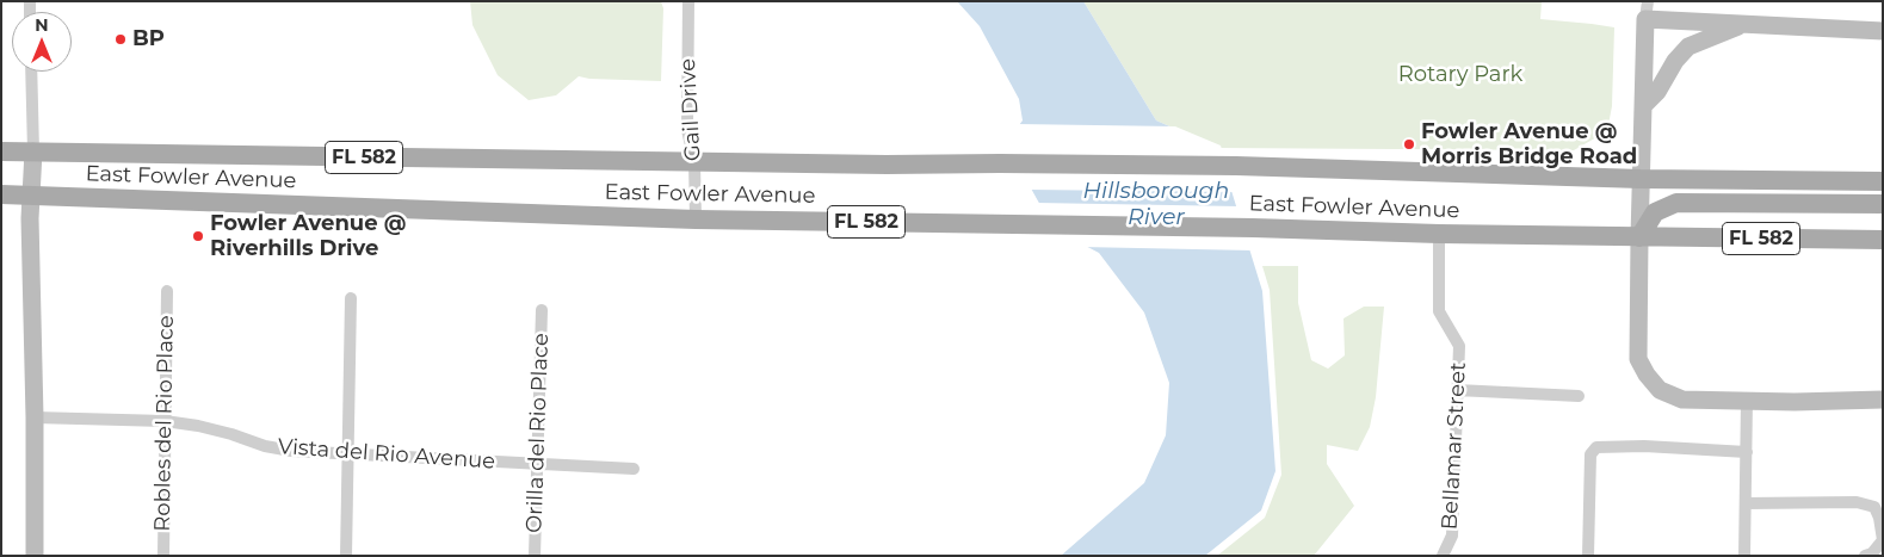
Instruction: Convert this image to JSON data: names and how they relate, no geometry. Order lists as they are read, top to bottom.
{
  "streets": {
    "main road": ["FL 582", "East Fowler Avenue"],
    "street": [
      "Gail Drive",
      "Robles del Rio Place",
      "Orilla del Rio Place",
      "Bellamar Street",
      "Vista del Rio Avenue"
    ]
  },
  "crossings": [
    ["Gail Drive", "East Fowler Avenue"],
    ["East Fowler Avenue", "Bellamar Street"],
    ["Robles del Rio Place", "Vista del Rio Avenue"],
    ["Orilla del Rio Place", "Vista del Rio Avenue"]
  ],
  "water": ["Hillsborough River"],
  "parks": ["Rotary Park"],
  "places": ["BP", "Fowler Avenue @ Morris Bridge Road", "Fowler Avenue @ Riverhills Drive"],
  "north": "top"
}
